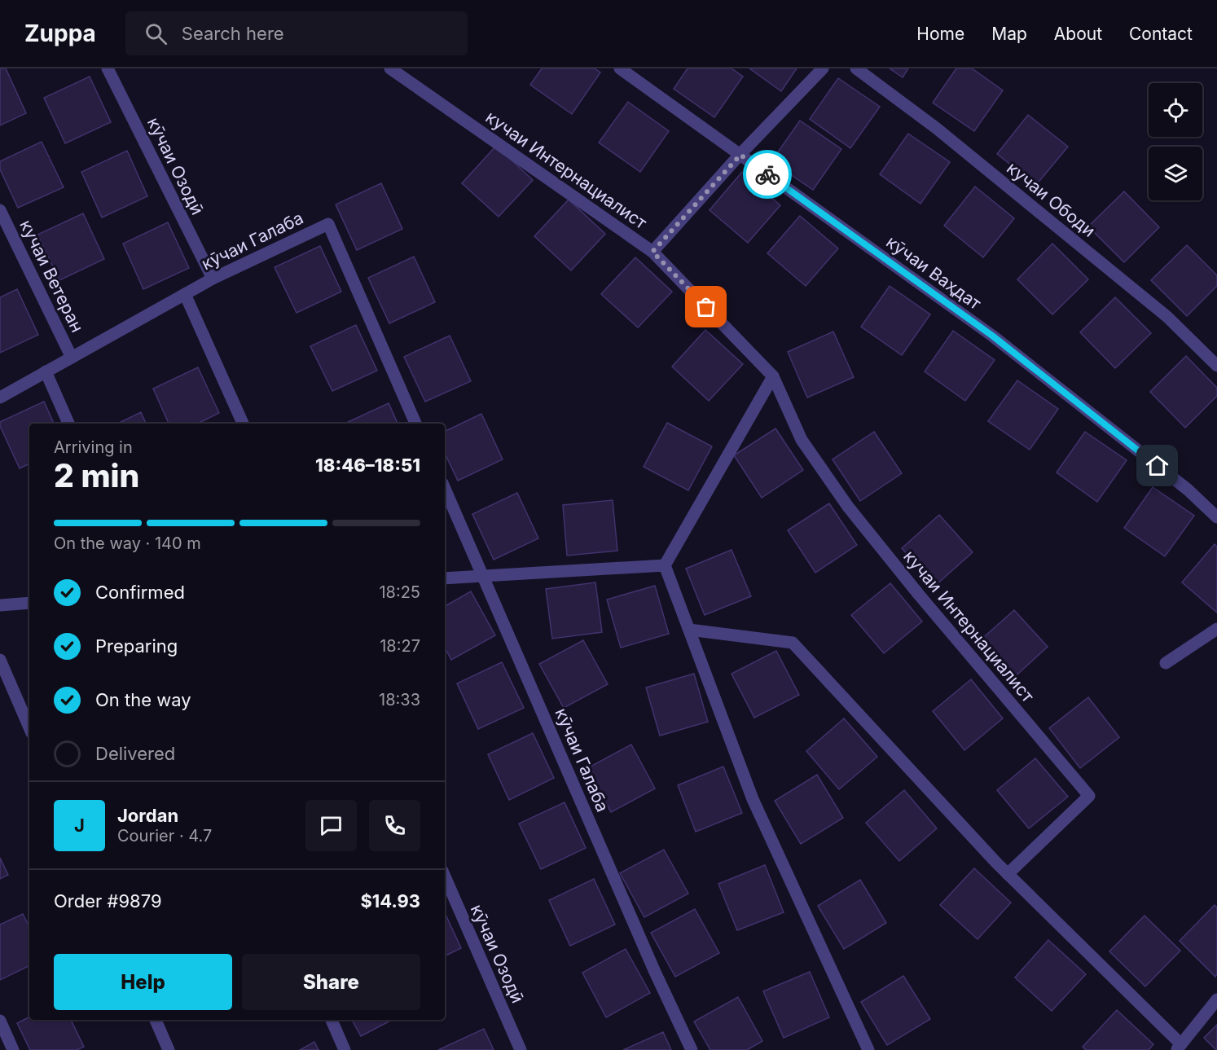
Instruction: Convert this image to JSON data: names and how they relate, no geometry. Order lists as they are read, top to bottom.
{
  "streets": {
    "street": [
      "кӯчаи Озодӣ",
      "кучаи Интернациалист",
      "кучаи Ободи",
      "кӯчаи Галаба",
      "кӯчаи Ваҳдат",
      "кучаи Ветеран"
    ]
  },
  "crossings": [
    ["кӯчаи Озодӣ", "кӯчаи Галаба"],
    ["кӯчаи Галаба", "кучаи Ветеран"]
  ],
  "page": {
    "header": "Zuppa",
    "search": "Search here",
    "nav": [
      "Home",
      "Map",
      "About",
      "Contact"
    ],
    "heading": ["2 min", "Arriving in", "18:46–18:51"],
    "panel": [
      "Jordan",
      "Courier · 4.7",
      "Order #9879",
      "$14.93"
    ],
    "bar": "On the way · 140 m",
    "list": [
      ["Confirmed", "18:25"],
      ["Preparing", "18:27"],
      ["On the way", "18:33"],
      "Delivered"
    ],
    "round": "J",
    "buttons": ["Help", "Share"]
  }
}
